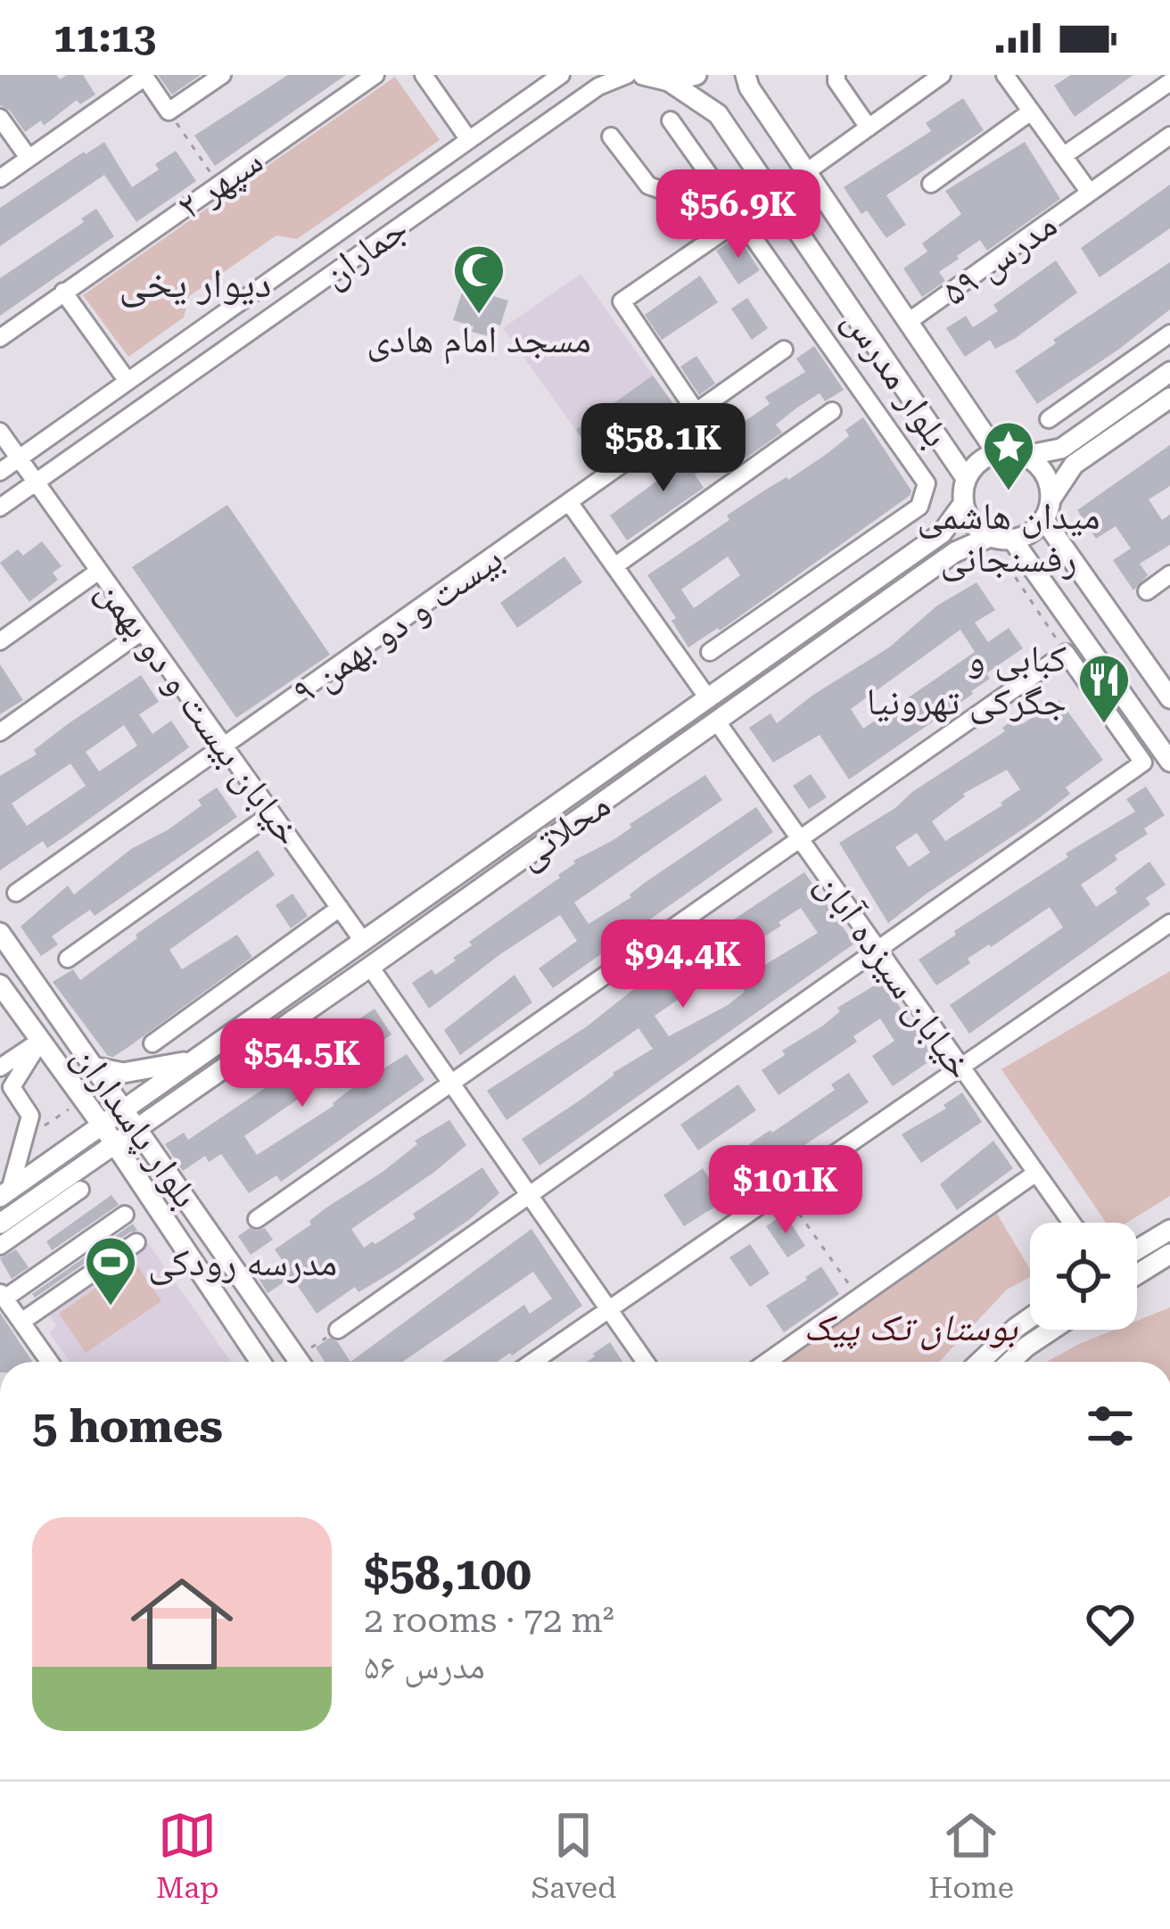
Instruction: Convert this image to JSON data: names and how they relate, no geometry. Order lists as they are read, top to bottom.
{
  "streets": {
    "main road": ["بلوار مدرس", "محلاتی", "بلوار پاسداران"],
    "street": [
      "سپهر ۲",
      "جماران",
      "مدرس ۵۹",
      "بیست و دو بهمن ۹",
      "خیابان بیست و دو بهمن",
      "خیابان سیزده آبان"
    ]
  },
  "crossings": [
    ["جماران", "خیابان بیست و دو بهمن"],
    ["مدرس ۵۹", "بلوار مدرس"],
    ["بلوار مدرس", "محلاتی"],
    ["بیست و دو بهمن ۹", "خیابان بیست و دو بهمن"],
    ["خیابان بیست و دو بهمن", "محلاتی"],
    ["محلاتی", "خیابان سیزده آبان"],
    ["محلاتی", "بلوار پاسداران"]
  ],
  "districts": ["دیوار یخی"],
  "parks": ["بوستان تک پیک"],
  "places": {
    "mosque": ["مسجد امام هادی"],
    "place": ["میدان هاشمی رفسنجانی"],
    "restaurant": ["کبابی و جگرکی تهرونیا"],
    "sports": ["مدرسه رودکی"]
  },
  "page": {
    "status": "11:13",
    "price": [
      "$56.9K",
      "$58.1K",
      "$94.4K",
      "$54.5K",
      "$101K"
    ],
    "heading": "5 homes",
    "list": [
      {
        "name": "$58,100",
        "note": "2 rooms · 72 m² · مدرس ۵۶"
      }
    ],
    "tabs": ["Map", "Saved", "Home"]
  }
}
